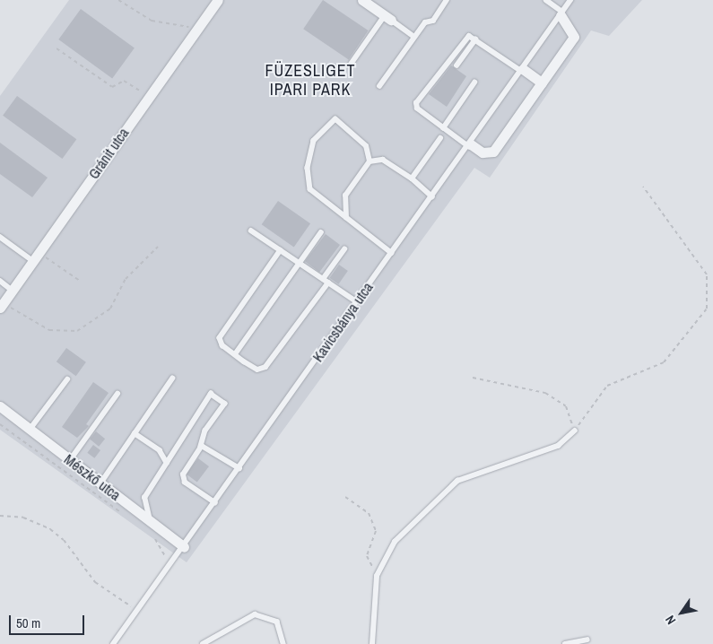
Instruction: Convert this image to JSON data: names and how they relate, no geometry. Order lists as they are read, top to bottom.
{
  "streets": {
    "street": ["Gránit utca", "Mészkő utca"],
    "lane": ["Kavicsbánya utca"]
  },
  "crossings": [
    ["Kavicsbánya utca", "Mészkő utca"]
  ],
  "districts": ["FÜZESLIGET IPARI PARK"],
  "scale_bar": "50 m",
  "north": "bottom left"
}
